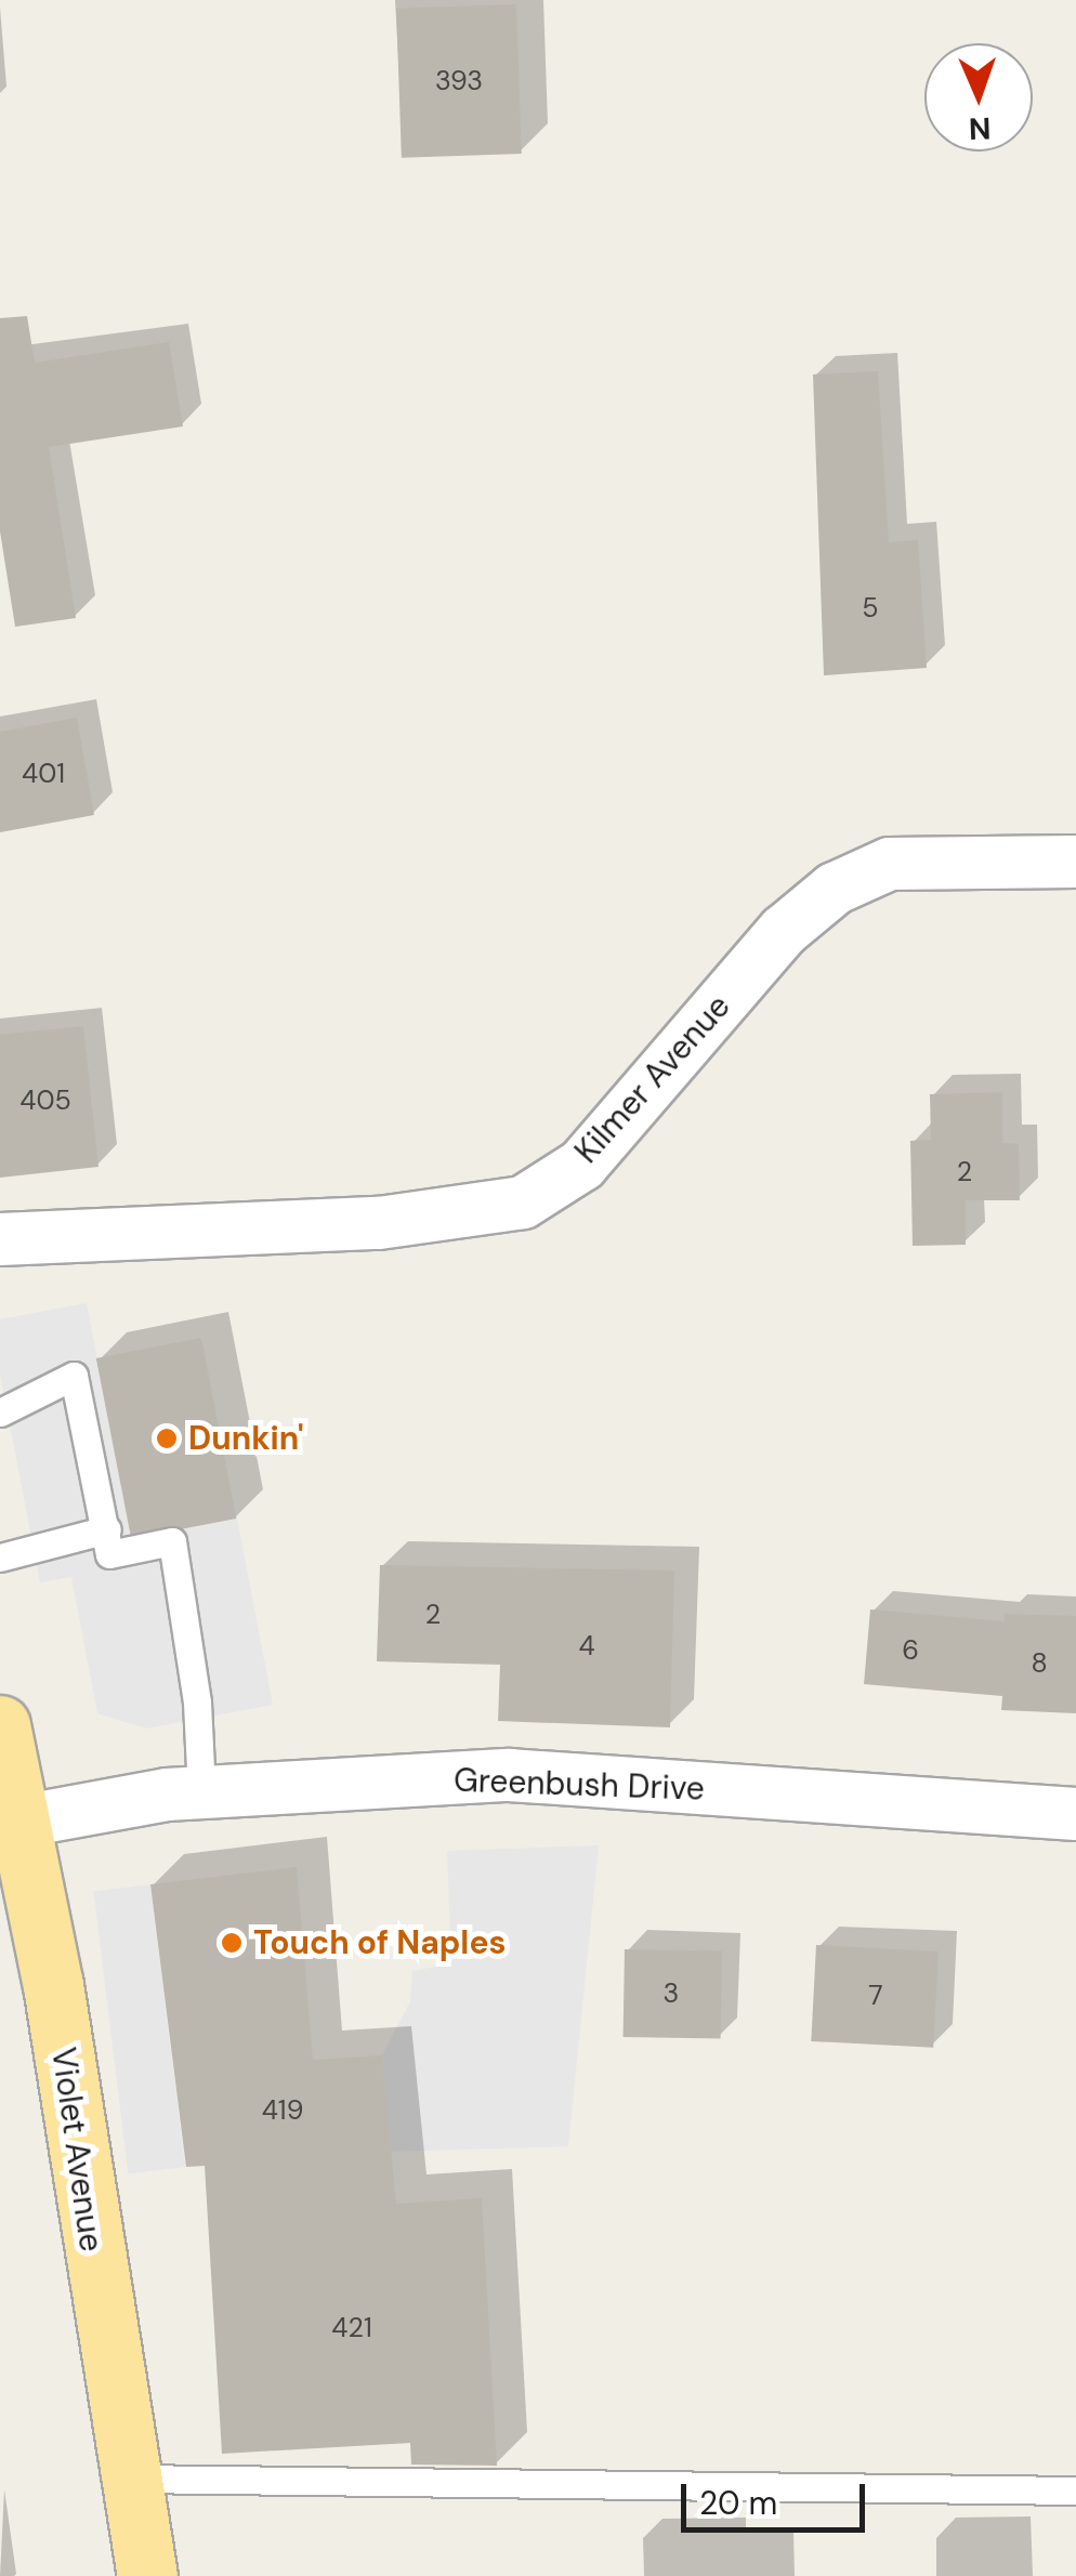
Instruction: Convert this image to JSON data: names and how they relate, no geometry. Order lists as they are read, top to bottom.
{
  "streets": {
    "main road": ["Violet Avenue"],
    "street": ["Kilmer Avenue", "Greenbush Drive"]
  },
  "crossings": [
    ["Greenbush Drive", "Violet Avenue"]
  ],
  "places": ["Dunkin'", "Touch of Naples"],
  "house_numbers": [
    "393",
    "5",
    "401",
    "405",
    "2",
    "2",
    "4",
    "6",
    "8",
    "3",
    "7",
    "419",
    "421"
  ],
  "scale_bar": "20 m",
  "north": "bottom"
}
